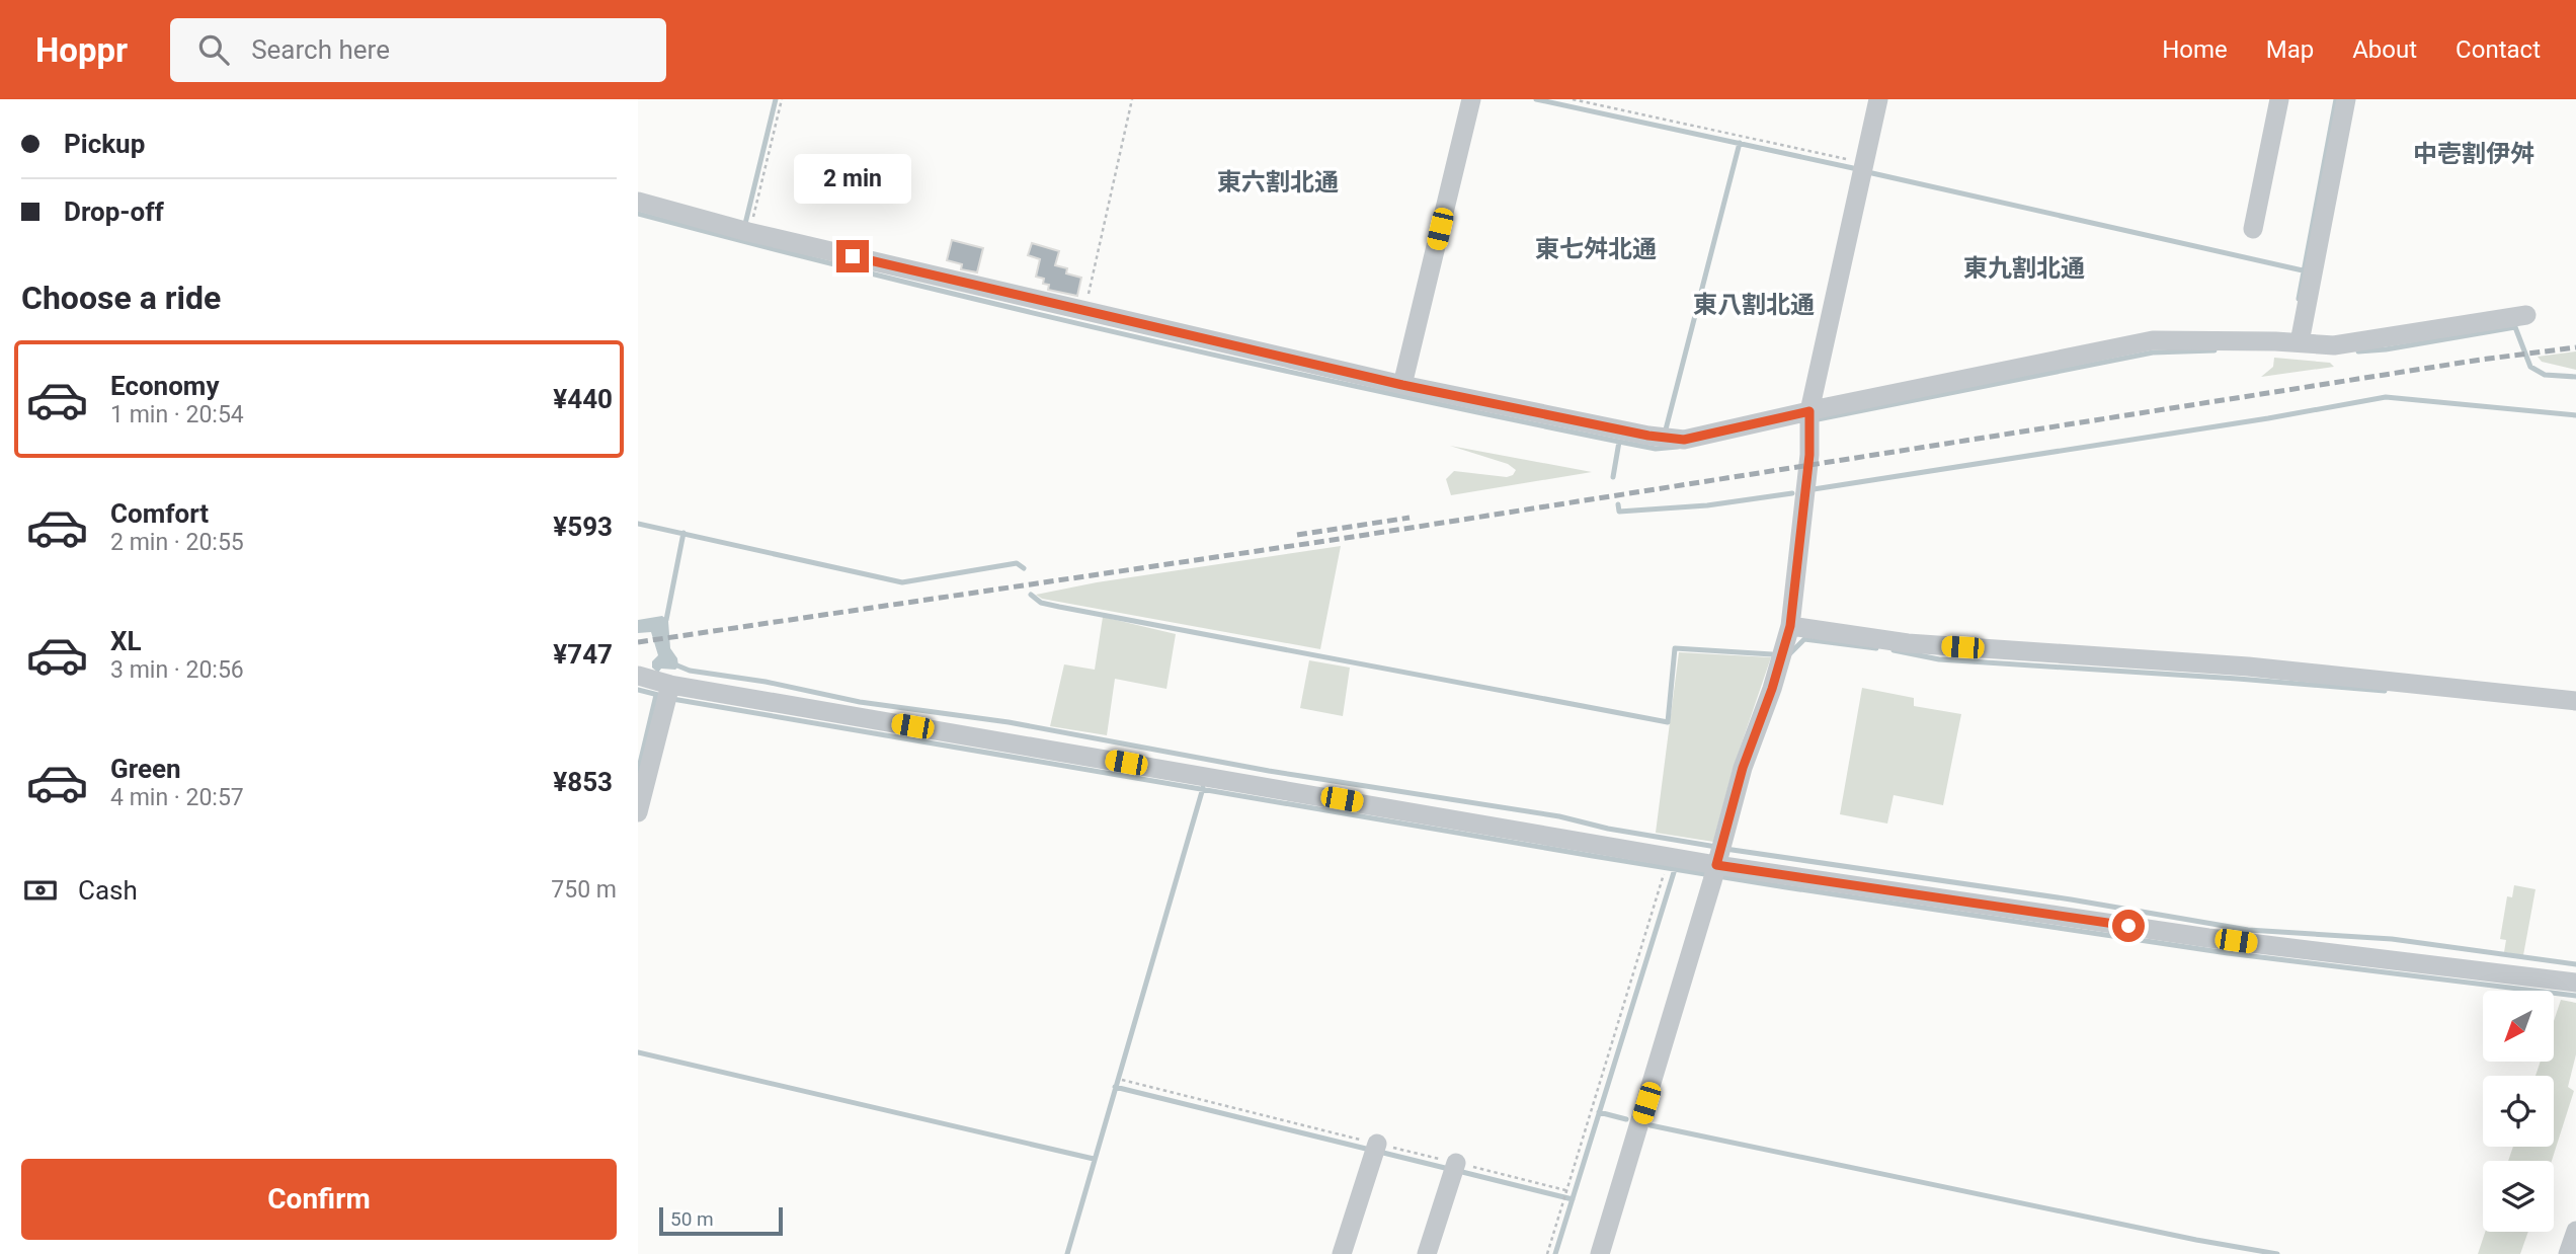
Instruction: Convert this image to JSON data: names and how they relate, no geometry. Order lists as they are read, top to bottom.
{
  "districts": [
    "中壱割伊舛",
    "東六割北通",
    "東七舛北通",
    "東九割北通",
    "東八割北通"
  ],
  "scale_bar": "50 m",
  "north": "bottom left",
  "page": {
    "header": "Hoppr",
    "search": "Search here",
    "nav": [
      "Home",
      "Map",
      "About",
      "Contact"
    ],
    "banner": ["Pickup", "Drop-off"],
    "bubble": "2 min",
    "heading": "Choose a ride",
    "list": [
      {
        "name": "Economy",
        "note": "1 min · 20:54",
        "value": "¥440"
      },
      {
        "name": "Comfort",
        "note": "2 min · 20:55",
        "value": "¥593"
      },
      {
        "name": "XL",
        "note": "3 min · 20:56",
        "value": "¥747"
      },
      {
        "name": "Green",
        "note": "4 min · 20:57",
        "value": "¥853"
      }
    ],
    "pay": ["Cash", "750 m"],
    "buttons": "Confirm",
    "scale": "50 m"
  }
}
